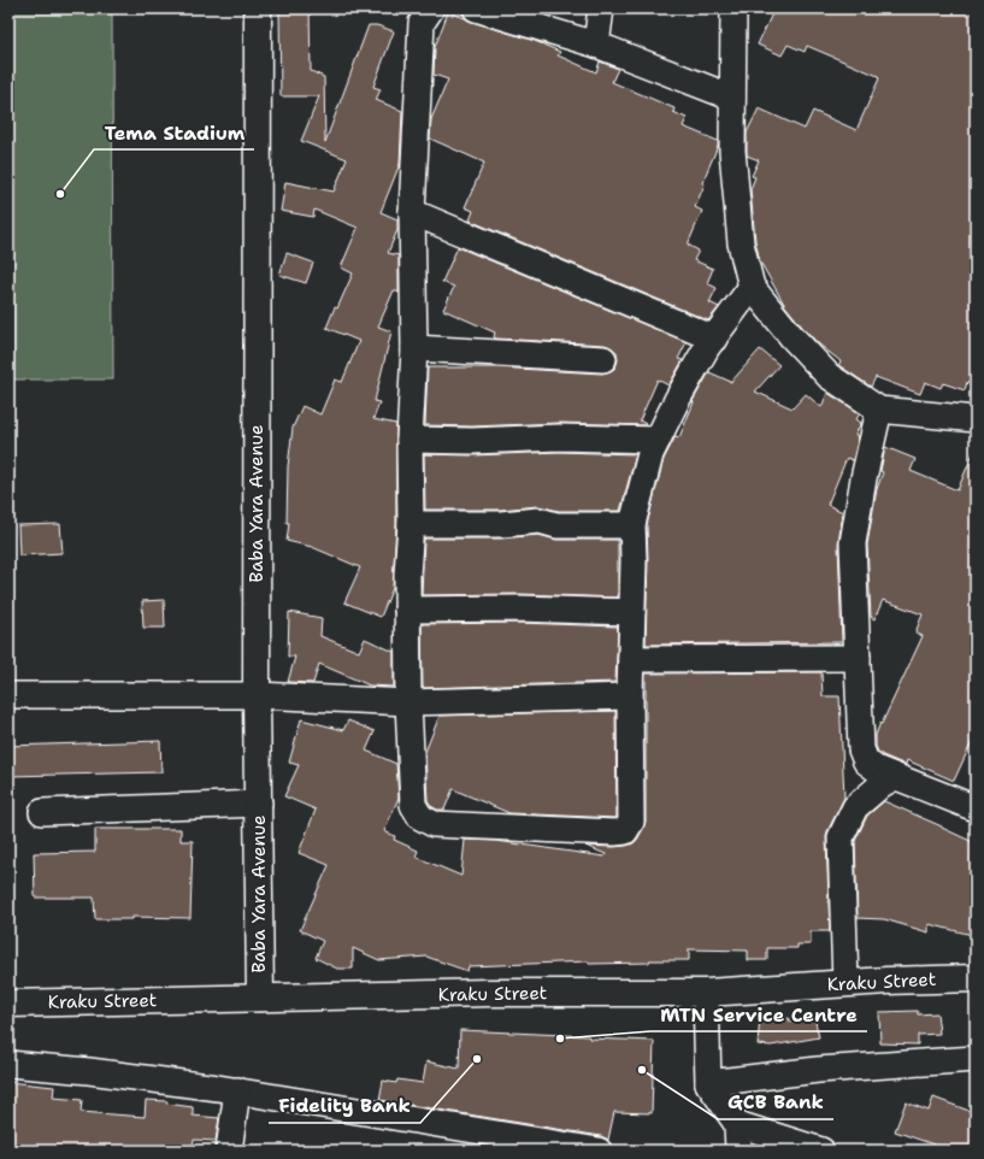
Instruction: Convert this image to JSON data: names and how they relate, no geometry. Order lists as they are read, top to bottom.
{
  "streets": {
    "main road": ["Baba Yara Avenue", "Kraku Street"]
  },
  "crossings": [
    ["Baba Yara Avenue", "Kraku Street"]
  ],
  "places": [
    "Tema Stadium",
    "MTN Service Centre",
    "Fidelity Bank",
    "GCB Bank"
  ]
}
